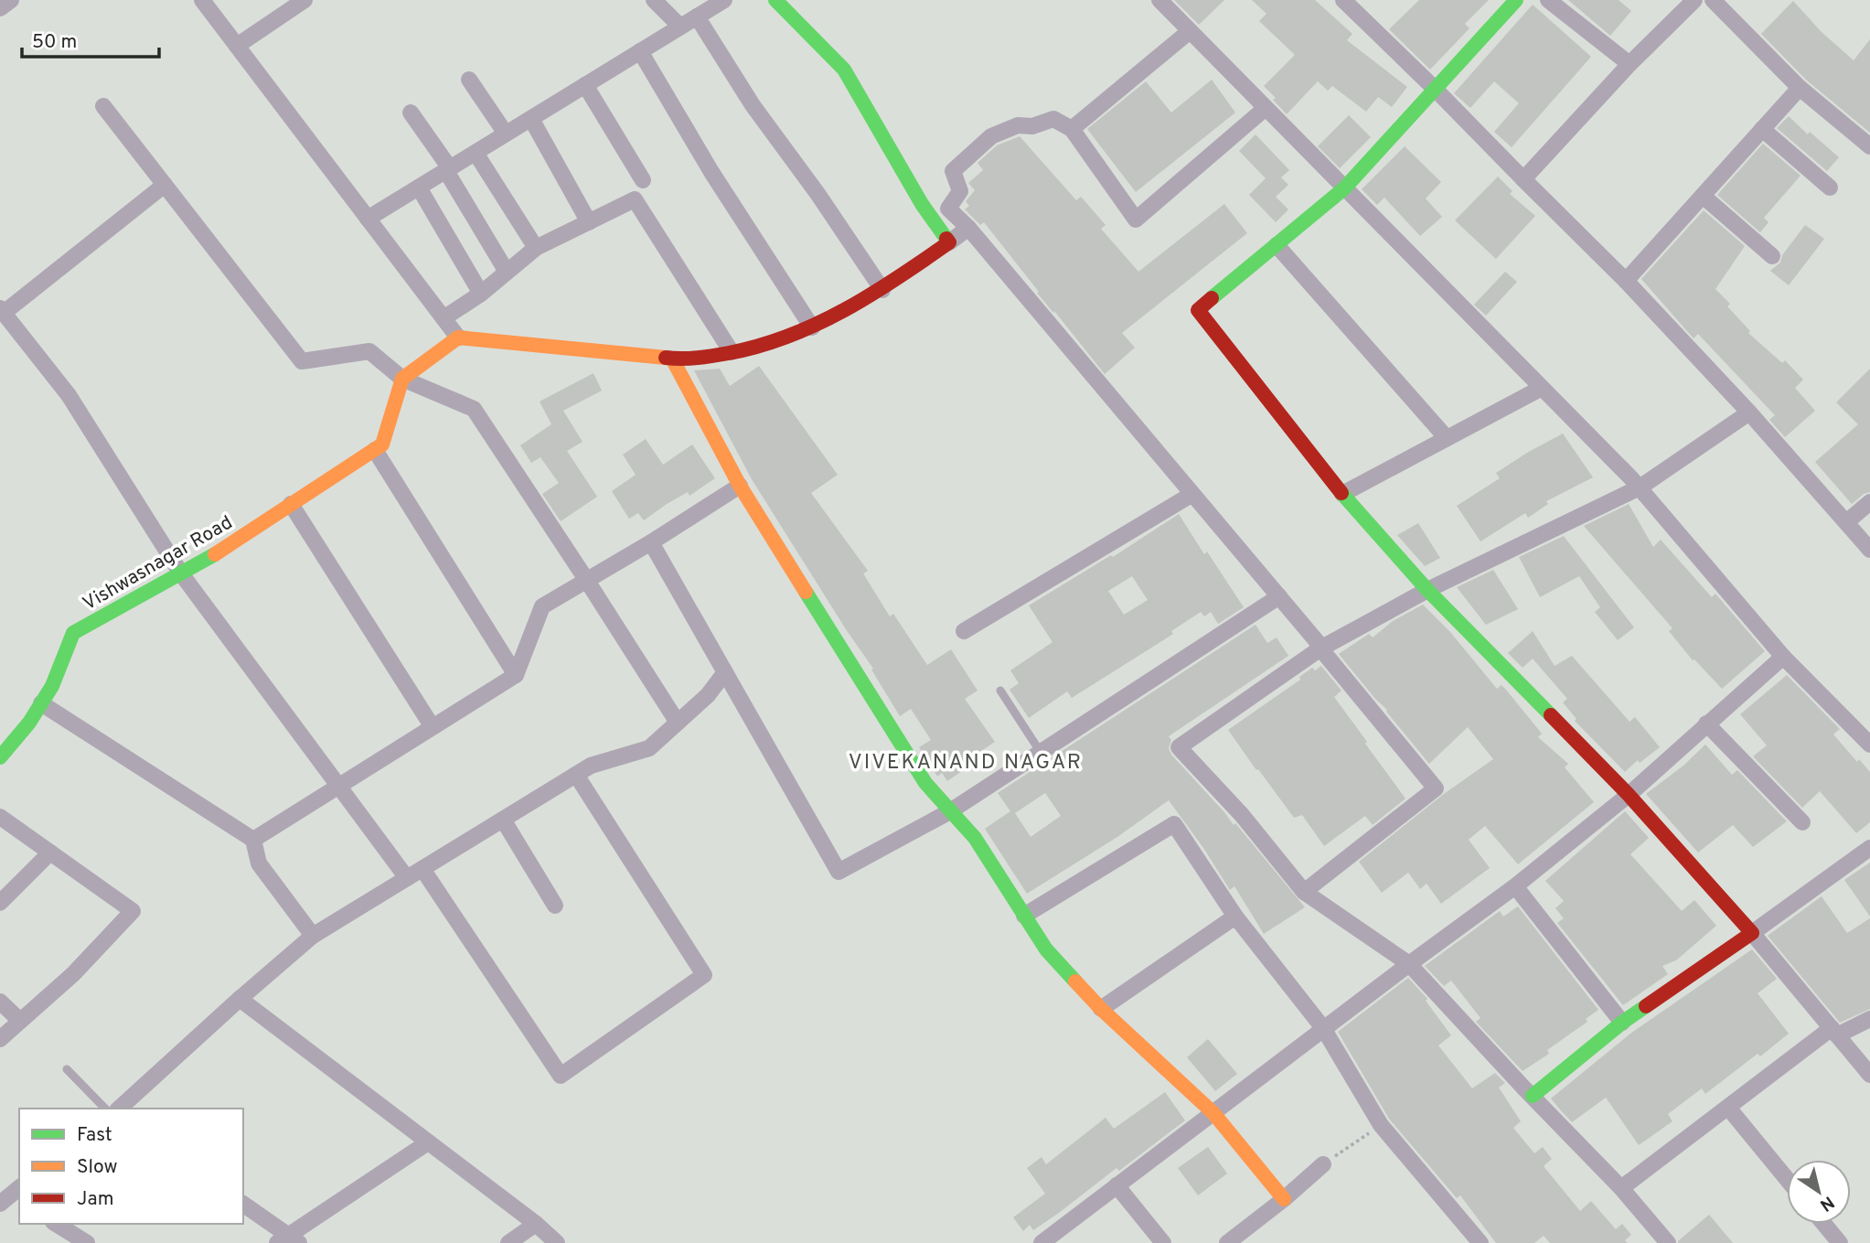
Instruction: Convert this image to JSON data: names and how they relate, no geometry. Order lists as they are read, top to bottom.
{
  "streets": {
    "street": ["Vishwasnagar Road"]
  },
  "districts": ["VIVEKANAND NAGAR"],
  "legend": ["Fast", "Slow", "Jam"],
  "scale_bar": "50 m",
  "north": "bottom right"
}
